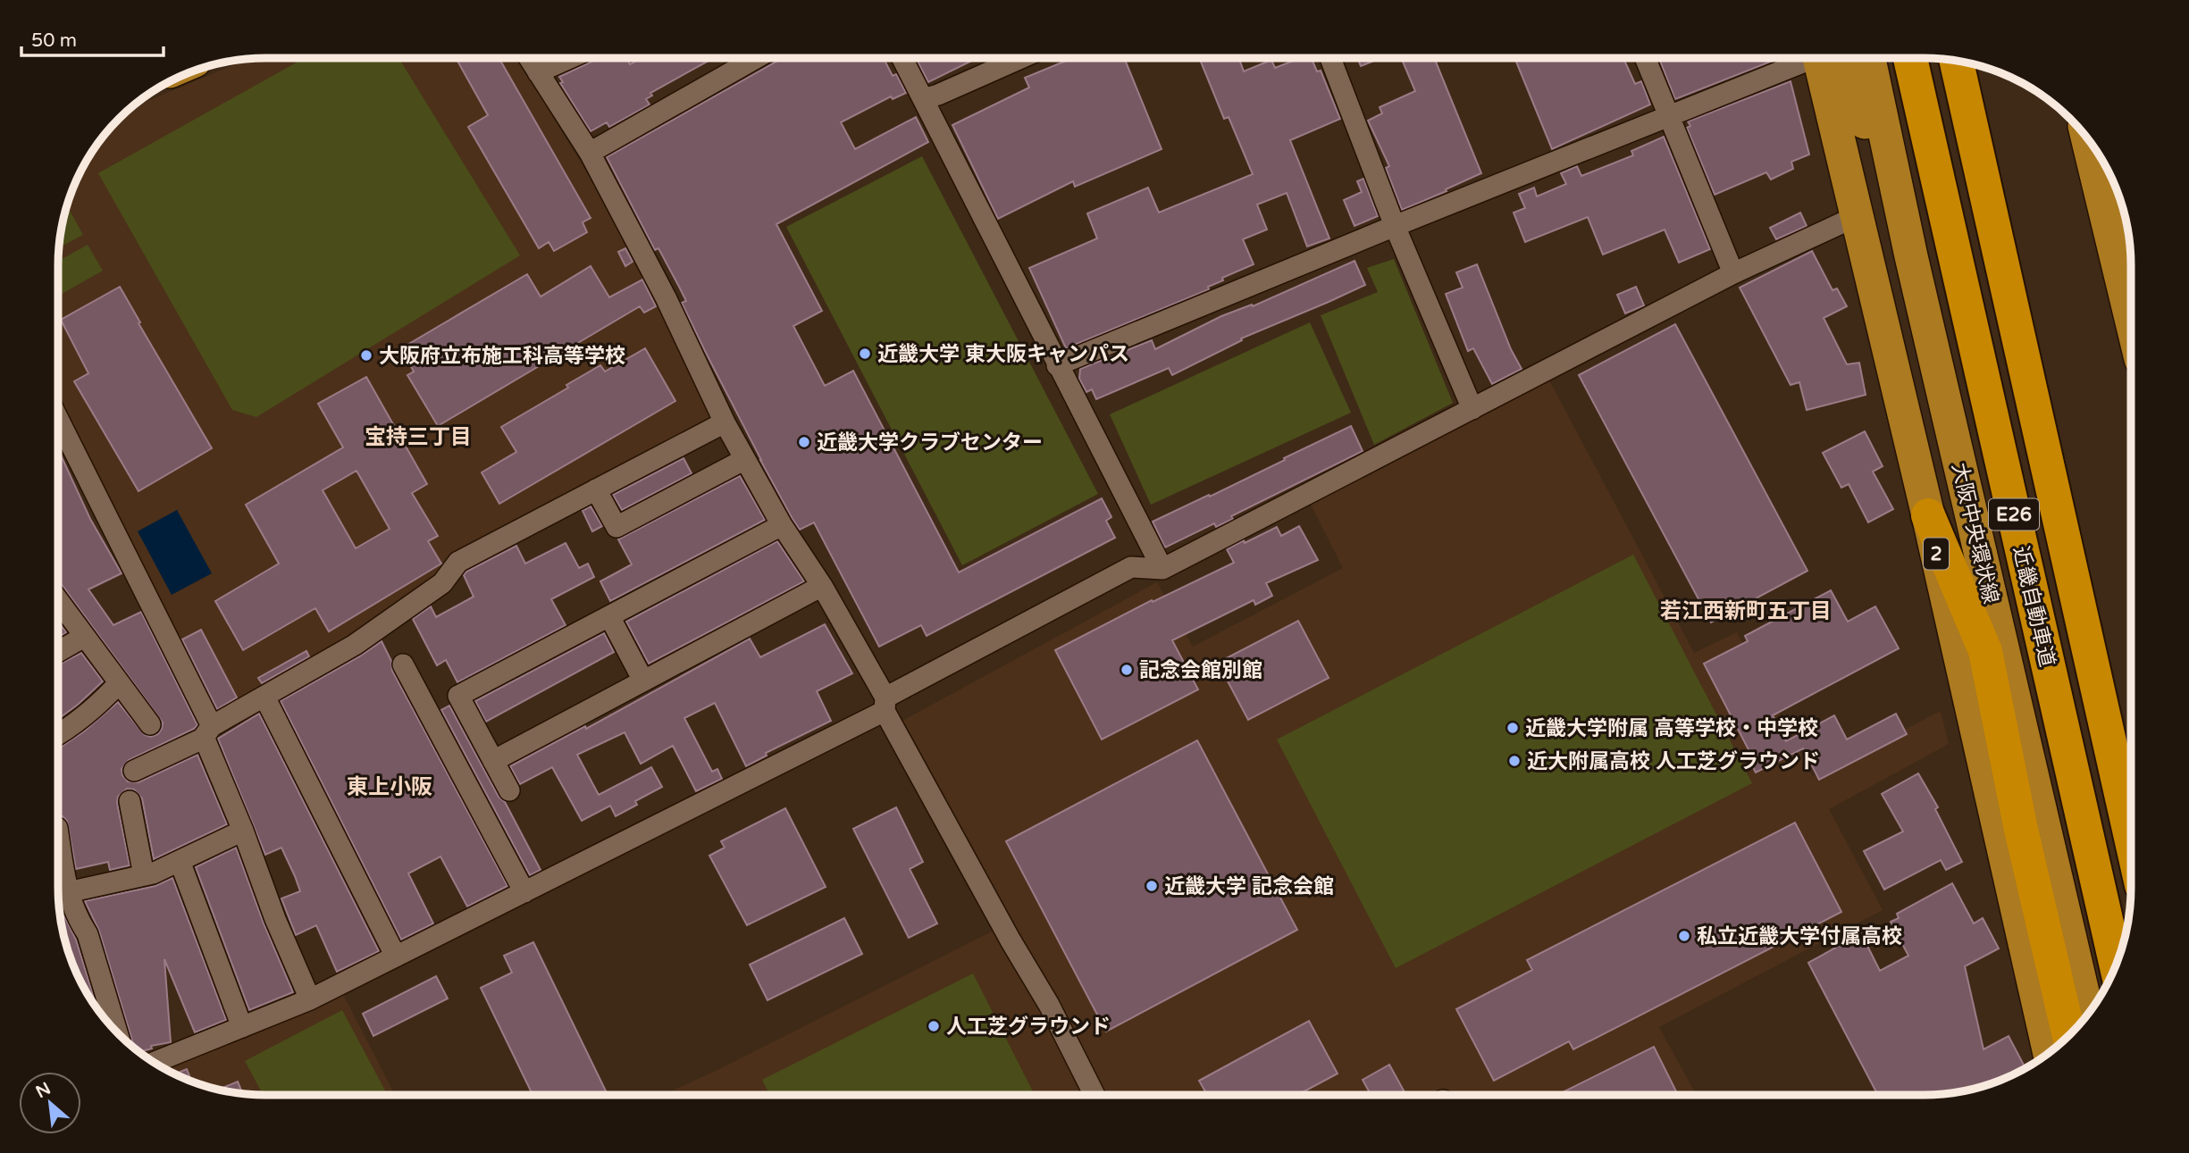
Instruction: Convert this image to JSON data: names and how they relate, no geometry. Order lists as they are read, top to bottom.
{
  "streets": {
    "highway": ["E26", "近畿自動車道"],
    "main road": ["大阪中央環状線", "2"]
  },
  "districts": ["宝持三丁目", "若江西新町五丁目", "東上小阪"],
  "places": [
    "近畿大学 東大阪キャンパス",
    "大阪府立布施工科高等学校",
    "近畿大学クラブセンター",
    "記念会館別館",
    "近畿大学附属 高等学校・中学校",
    "近大附属高校 人工芝グラウンド",
    "近畿大学 記念会館",
    "私立近畿大学付属高校",
    "人工芝グラウンド"
  ],
  "scale_bar": "50 m",
  "north": "top left"
}
